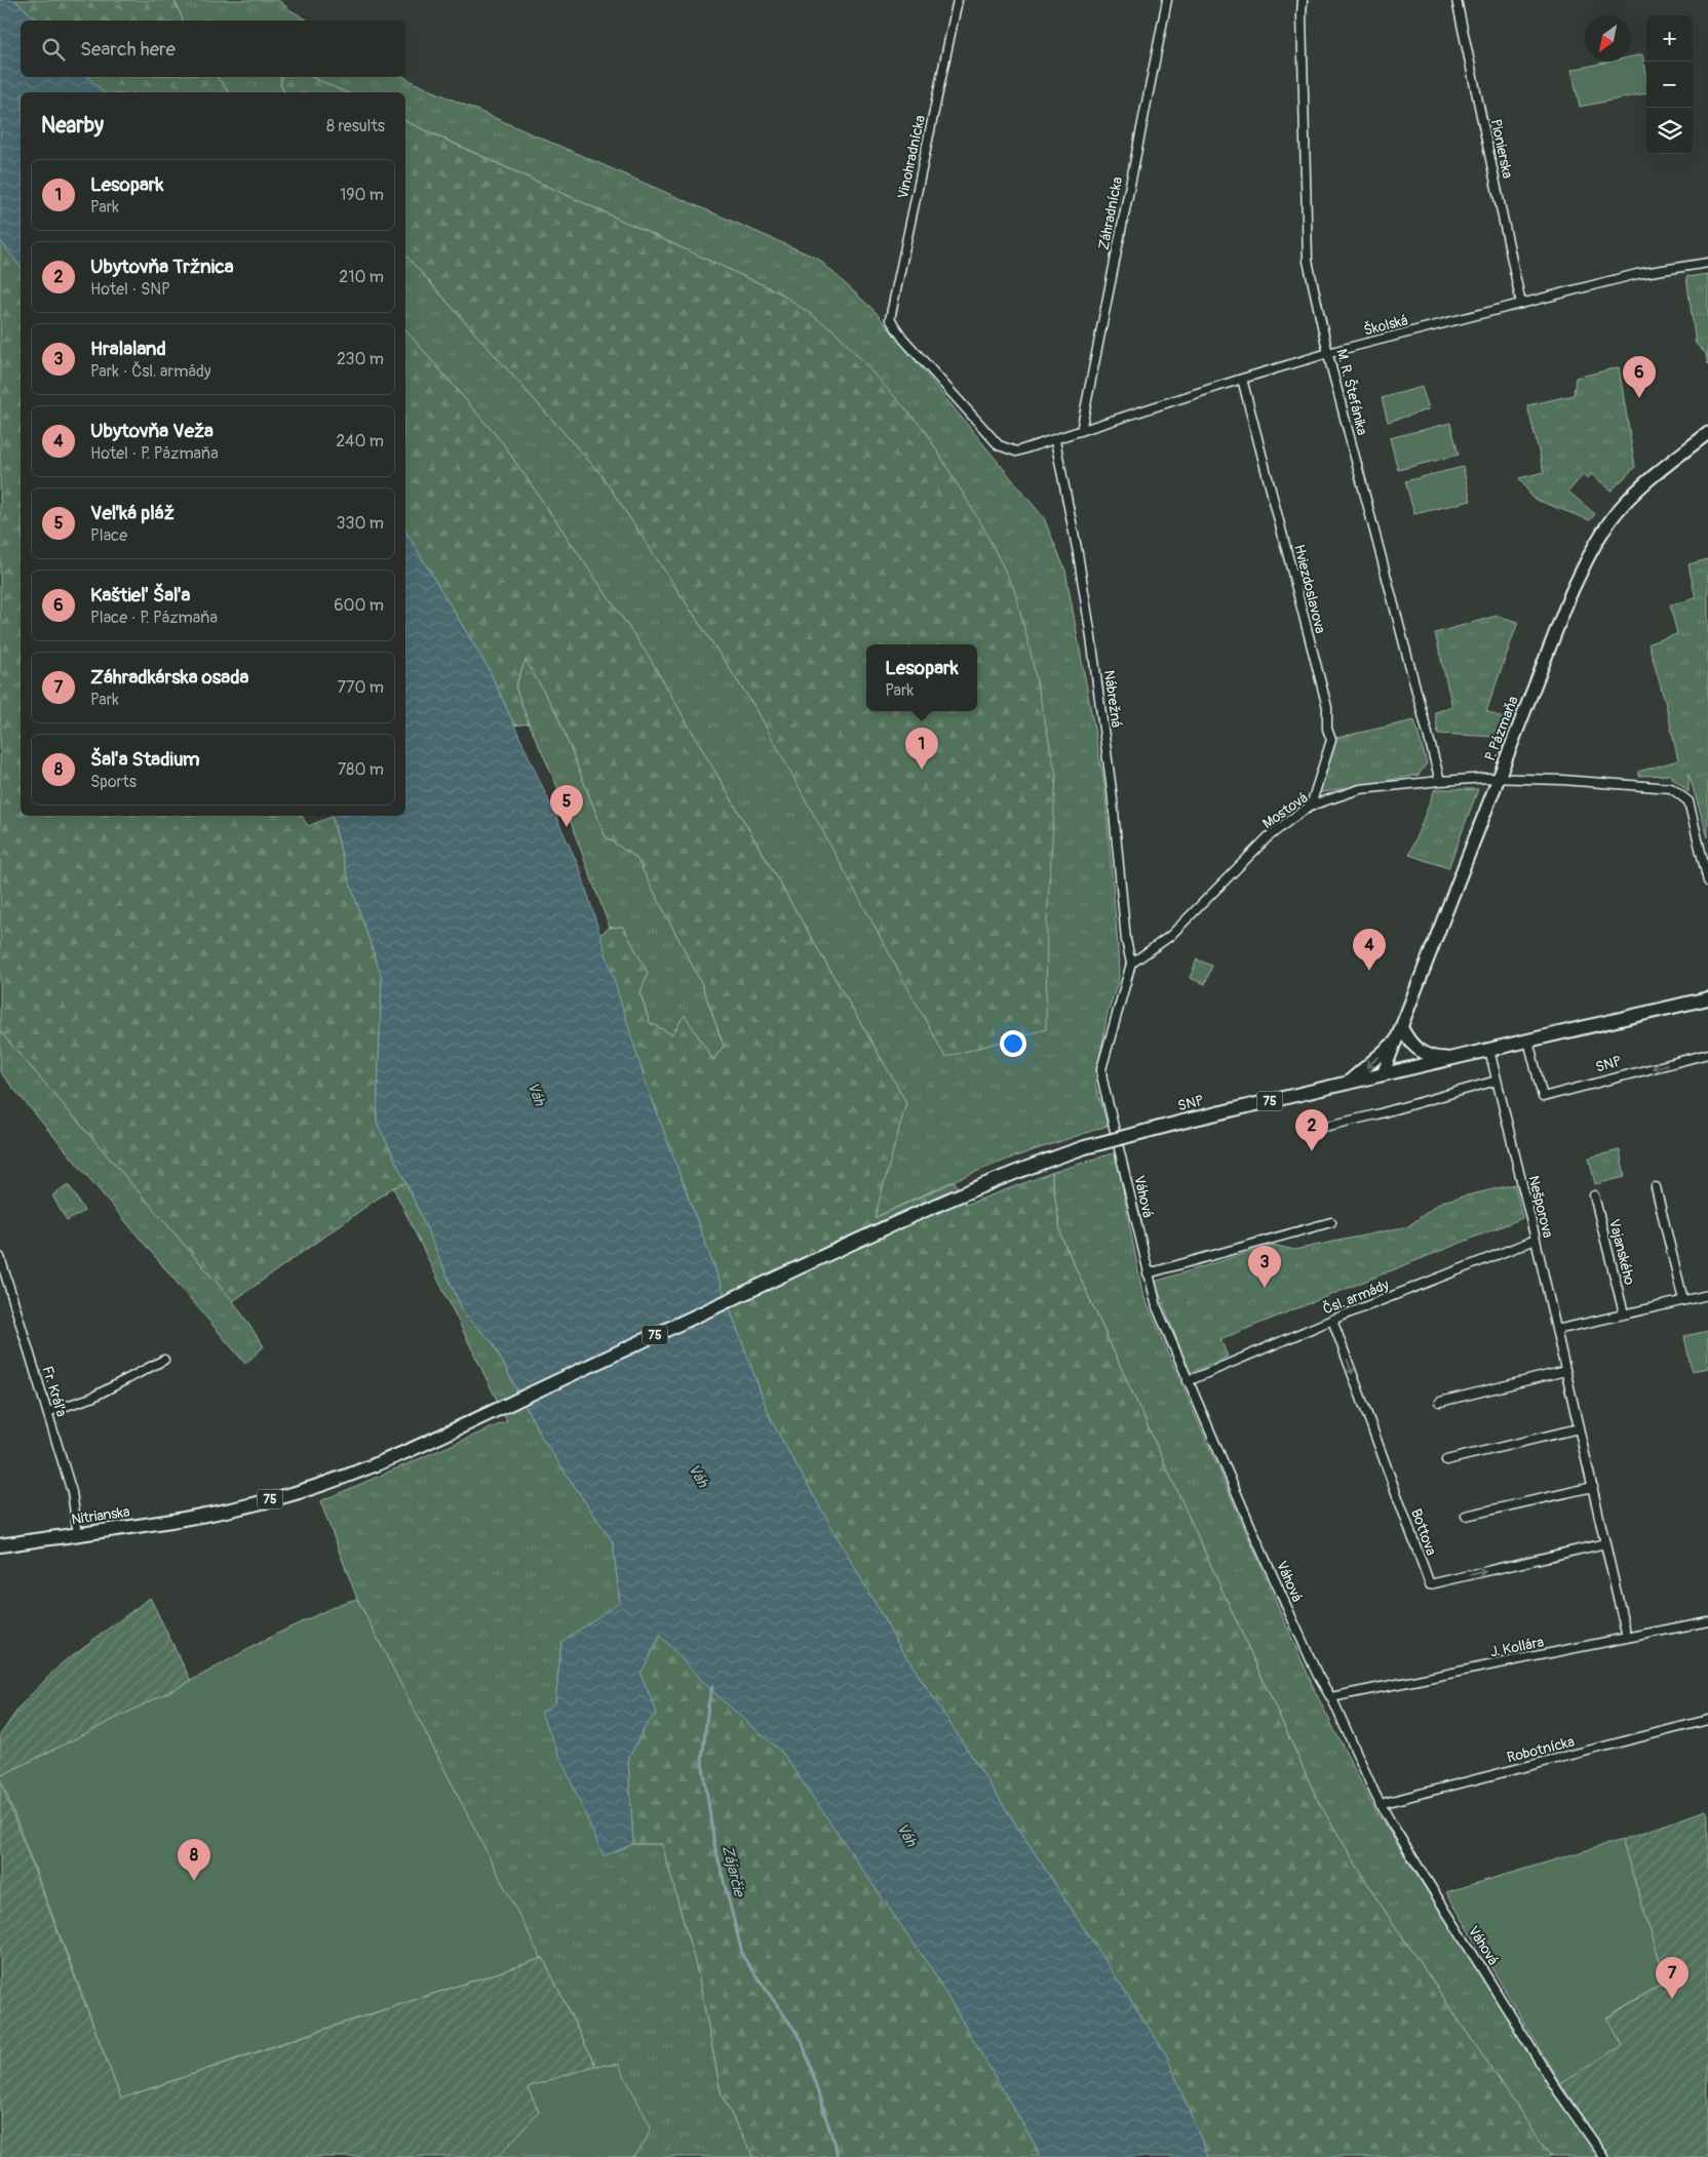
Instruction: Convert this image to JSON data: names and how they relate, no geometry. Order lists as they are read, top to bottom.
{
  "streets": {
    "main road": [
      "P. Pázmaňa",
      "SNP",
      "75",
      "Nitrianska"
    ],
    "street": [
      "Pionierska",
      "Vinohradnícka",
      "Záhradnícka",
      "Školská",
      "M. R. Štefánika",
      "Hviezdoslavova",
      "Nábrežná",
      "Mostová",
      "Váhová",
      "Nešporova",
      "Vajanského",
      "Čsl. armády",
      "Fr. Kráľa",
      "Bottova",
      "J. Kollára",
      "Robotnícka"
    ]
  },
  "crossings": [
    ["Pionierska", "Školská"],
    ["Vinohradnícka", "Školská"],
    ["Záhradnícka", "Školská"],
    ["Školská", "M. R. Štefánika"],
    ["Školská", "Hviezdoslavova"],
    ["Školská", "Nábrežná"],
    ["M. R. Štefánika", "Mostová"],
    ["Hviezdoslavova", "Mostová"],
    ["Nábrežná", "Mostová"],
    ["Nábrežná", "Váhová"],
    ["P. Pázmaňa", "Mostová"],
    ["P. Pázmaňa", "SNP"],
    ["Mostová", "Váhová"],
    ["SNP", "Nešporova"],
    ["SNP", "Nitrianska"],
    ["Váhová", "Čsl. armády"],
    ["Váhová", "J. Kollára"],
    ["Váhová", "Robotnícka"],
    ["Nešporova", "Čsl. armády"],
    ["Nešporova", "Bottova"],
    ["Nešporova", "J. Kollára"],
    ["Čsl. armády", "Bottova"],
    ["Fr. Kráľa", "Nitrianska"]
  ],
  "water": ["Váh", "Zájarčie"],
  "north": "bottom left",
  "page": {
    "map_buttons": ["+", "−"],
    "search": "Search here",
    "heading": ["Nearby", "8 results"],
    "list": [
      {
        "mark": "1",
        "name": "Lesopark",
        "note": "Park",
        "value": "190 m"
      },
      {
        "mark": "2",
        "name": "Ubytovňa Tržnica",
        "note": "Hotel · SNP",
        "value": "210 m"
      },
      {
        "mark": "3",
        "name": "Hralaland",
        "note": "Park · Čsl. armády",
        "value": "230 m"
      },
      {
        "mark": "4",
        "name": "Ubytovňa Veža",
        "note": "Hotel · P. Pázmaňa",
        "value": "240 m"
      },
      {
        "mark": "5",
        "name": "Veľká pláž",
        "note": "Place",
        "value": "330 m"
      },
      {
        "mark": "6",
        "name": "Kaštieľ Šaľa",
        "note": "Place · P. Pázmaňa",
        "value": "600 m"
      },
      {
        "mark": "7",
        "name": "Záhradkárska osada",
        "note": "Park",
        "value": "770 m"
      },
      {
        "mark": "8",
        "name": "Šaľa Stadium",
        "note": "Sports",
        "value": "780 m"
      }
    ],
    "pins": [
      "6",
      "1",
      "5",
      "4",
      "2",
      "3",
      "8",
      "7"
    ],
    "popup": ["Lesopark", "Park"]
  }
}
